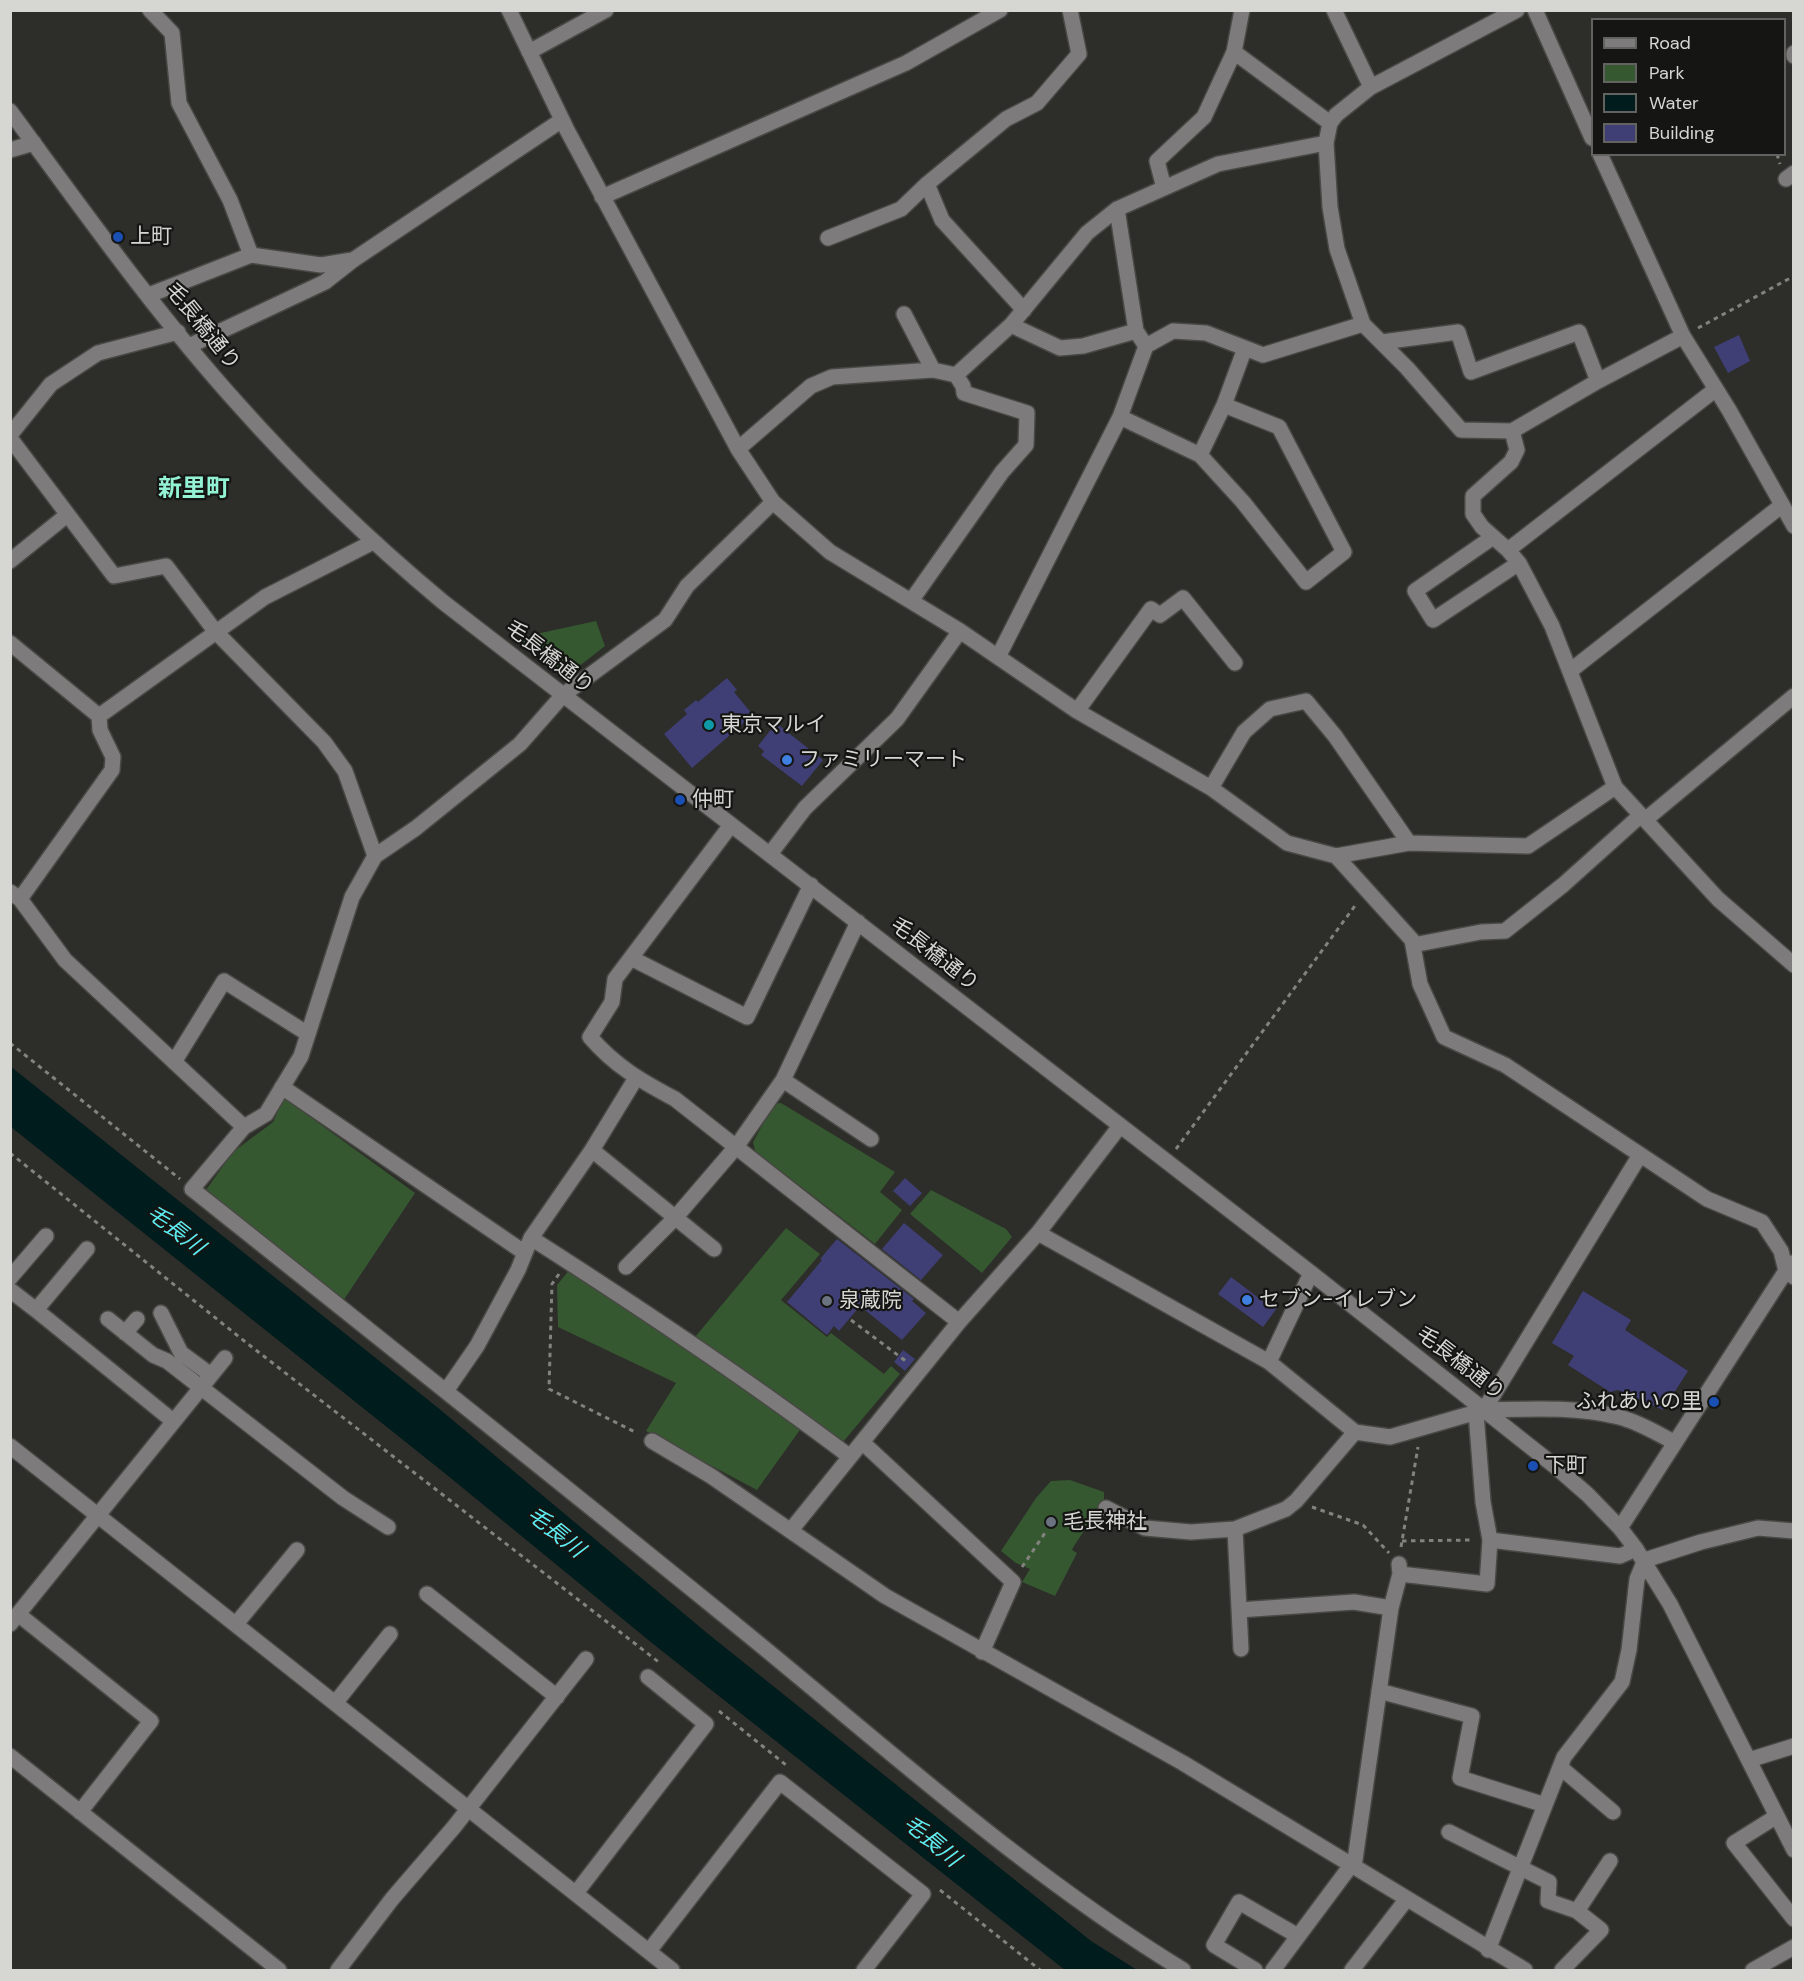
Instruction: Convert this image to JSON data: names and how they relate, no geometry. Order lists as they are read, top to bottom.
{
  "streets": {
    "street": ["毛長橋通り"]
  },
  "districts": ["新里町"],
  "water": ["毛長川"],
  "places": [
    "上町",
    "東京マルイ",
    "ファミリーマート",
    "仲町",
    "セブン-イレブン",
    "泉蔵院",
    "ふれあいの里",
    "下町",
    "毛長神社"
  ],
  "legend": [
    "Road",
    "Park",
    "Water",
    "Building"
  ]
}
